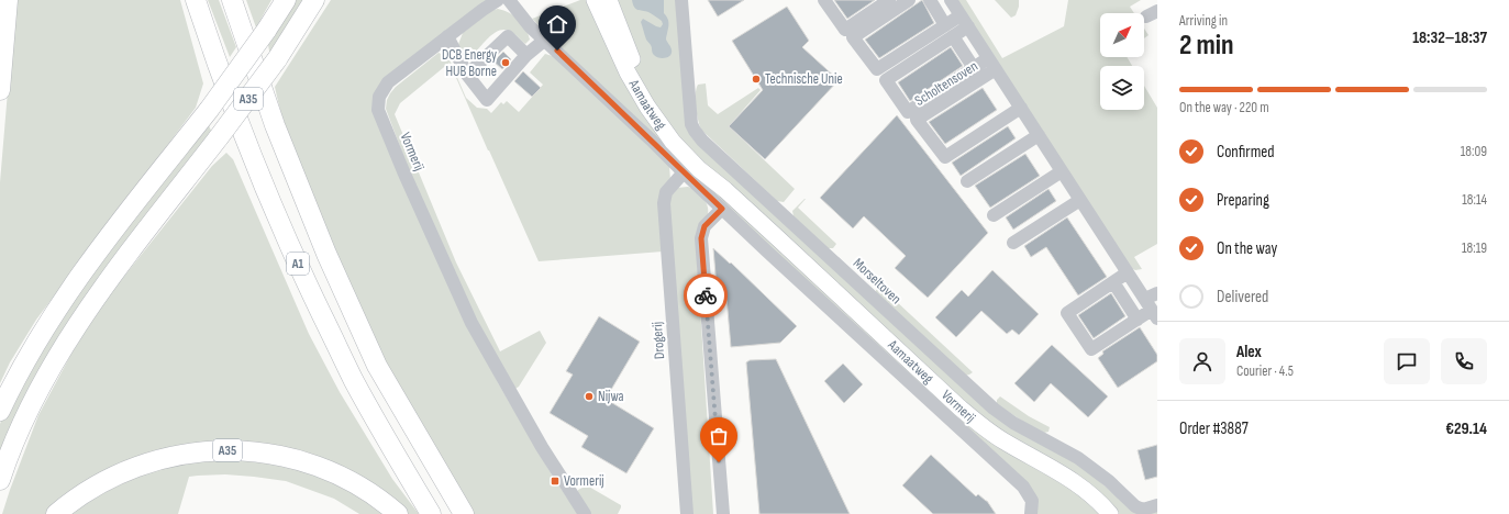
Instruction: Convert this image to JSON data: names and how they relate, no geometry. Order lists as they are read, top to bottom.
{
  "streets": {
    "highway": ["A35", "A1"],
    "main road": ["Aamaatweg"],
    "street": [
      "Scholtensoven",
      "Vormerij",
      "Morseltoven",
      "Drogerij"
    ]
  },
  "crossings": [
    ["Vormerij", "Drogerij"]
  ],
  "places": {
    "other": ["DCB Energy HUB Borne", "Technische Unie", "Nijwa"],
    "transit": ["Vormerij"]
  },
  "north": "top right",
  "page": {
    "heading": ["2 min", "Arriving in", "18:32–18:37"],
    "panel": [
      "Alex",
      "Courier · 4.5",
      "Order #3887",
      "€29.14"
    ],
    "bar": "On the way · 220 m",
    "list": [
      ["Confirmed", "18:09"],
      ["Preparing", "18:14"],
      ["On the way", "18:19"],
      "Delivered"
    ]
  }
}
